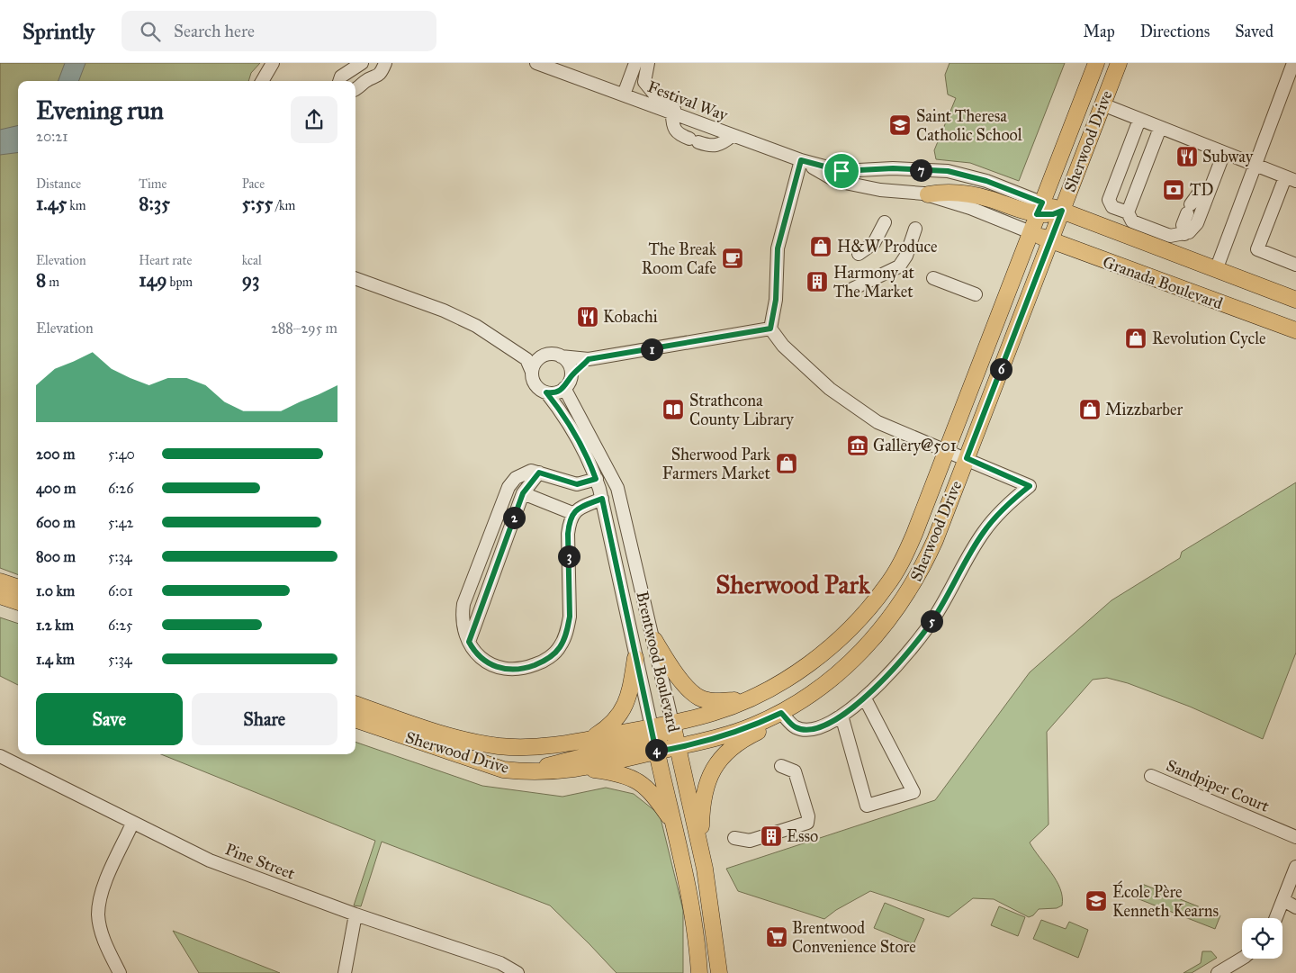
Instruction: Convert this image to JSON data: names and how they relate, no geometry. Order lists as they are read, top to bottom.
{
  "streets": {
    "main road": ["Sherwood Drive", "Granada Boulevard", "Brentwood Boulevard"],
    "street": ["Festival Way", "Sandpiper Court", "Pine Street"]
  },
  "crossings": [
    ["Festival Way", "Sherwood Drive"],
    ["Festival Way", "Granada Boulevard"],
    ["Sherwood Drive", "Granada Boulevard"],
    ["Sherwood Drive", "Brentwood Boulevard"]
  ],
  "districts": ["Sherwood Park"],
  "places": {
    "school or university": ["Saint Theresa Catholic School", "École Père Kenneth Kearns"],
    "restaurant": ["Subway", "Kobachi"],
    "bank": ["TD"],
    "shop": [
      "H&W Produce",
      "Revolution Cycle",
      "Mizzbarber",
      "Sherwood Park Farmers Market"
    ],
    "cafe": ["The Break Room Cafe"],
    "building": ["Harmony at The Market", "Esso"],
    "library": ["Strathcona County Library"],
    "museum": ["Gallery@501"],
    "supermarket": ["Brentwood Convenience Store"]
  },
  "page": {
    "header": "Sprintly",
    "search": "Search here",
    "nav": ["Map", "Directions", "Saved"],
    "heading": ["Evening run", "20:21"],
    "stats": [
      ["Distance", "1.45 km"],
      ["Time", "8:35"],
      ["Pace", "5:55 /km"],
      ["Elevation", "8 m"],
      ["Heart rate", "149 bpm"],
      ["kcal", "93"]
    ],
    "pins": [
      "7",
      "1",
      "6",
      "2",
      "3",
      "5",
      "4"
    ],
    "chart": ["Elevation", "288–295 m"],
    "list": [
      {
        "name": "200 m",
        "note": "5:40"
      },
      {
        "name": "400 m",
        "note": "6:26"
      },
      {
        "name": "600 m",
        "note": "5:42"
      },
      {
        "name": "800 m",
        "note": "5:34"
      },
      {
        "name": "1.0 km",
        "note": "6:01"
      },
      {
        "name": "1.2 km",
        "note": "6:25"
      },
      {
        "name": "1.4 km",
        "note": "5:34"
      }
    ],
    "buttons": ["Save", "Share"]
  }
}
